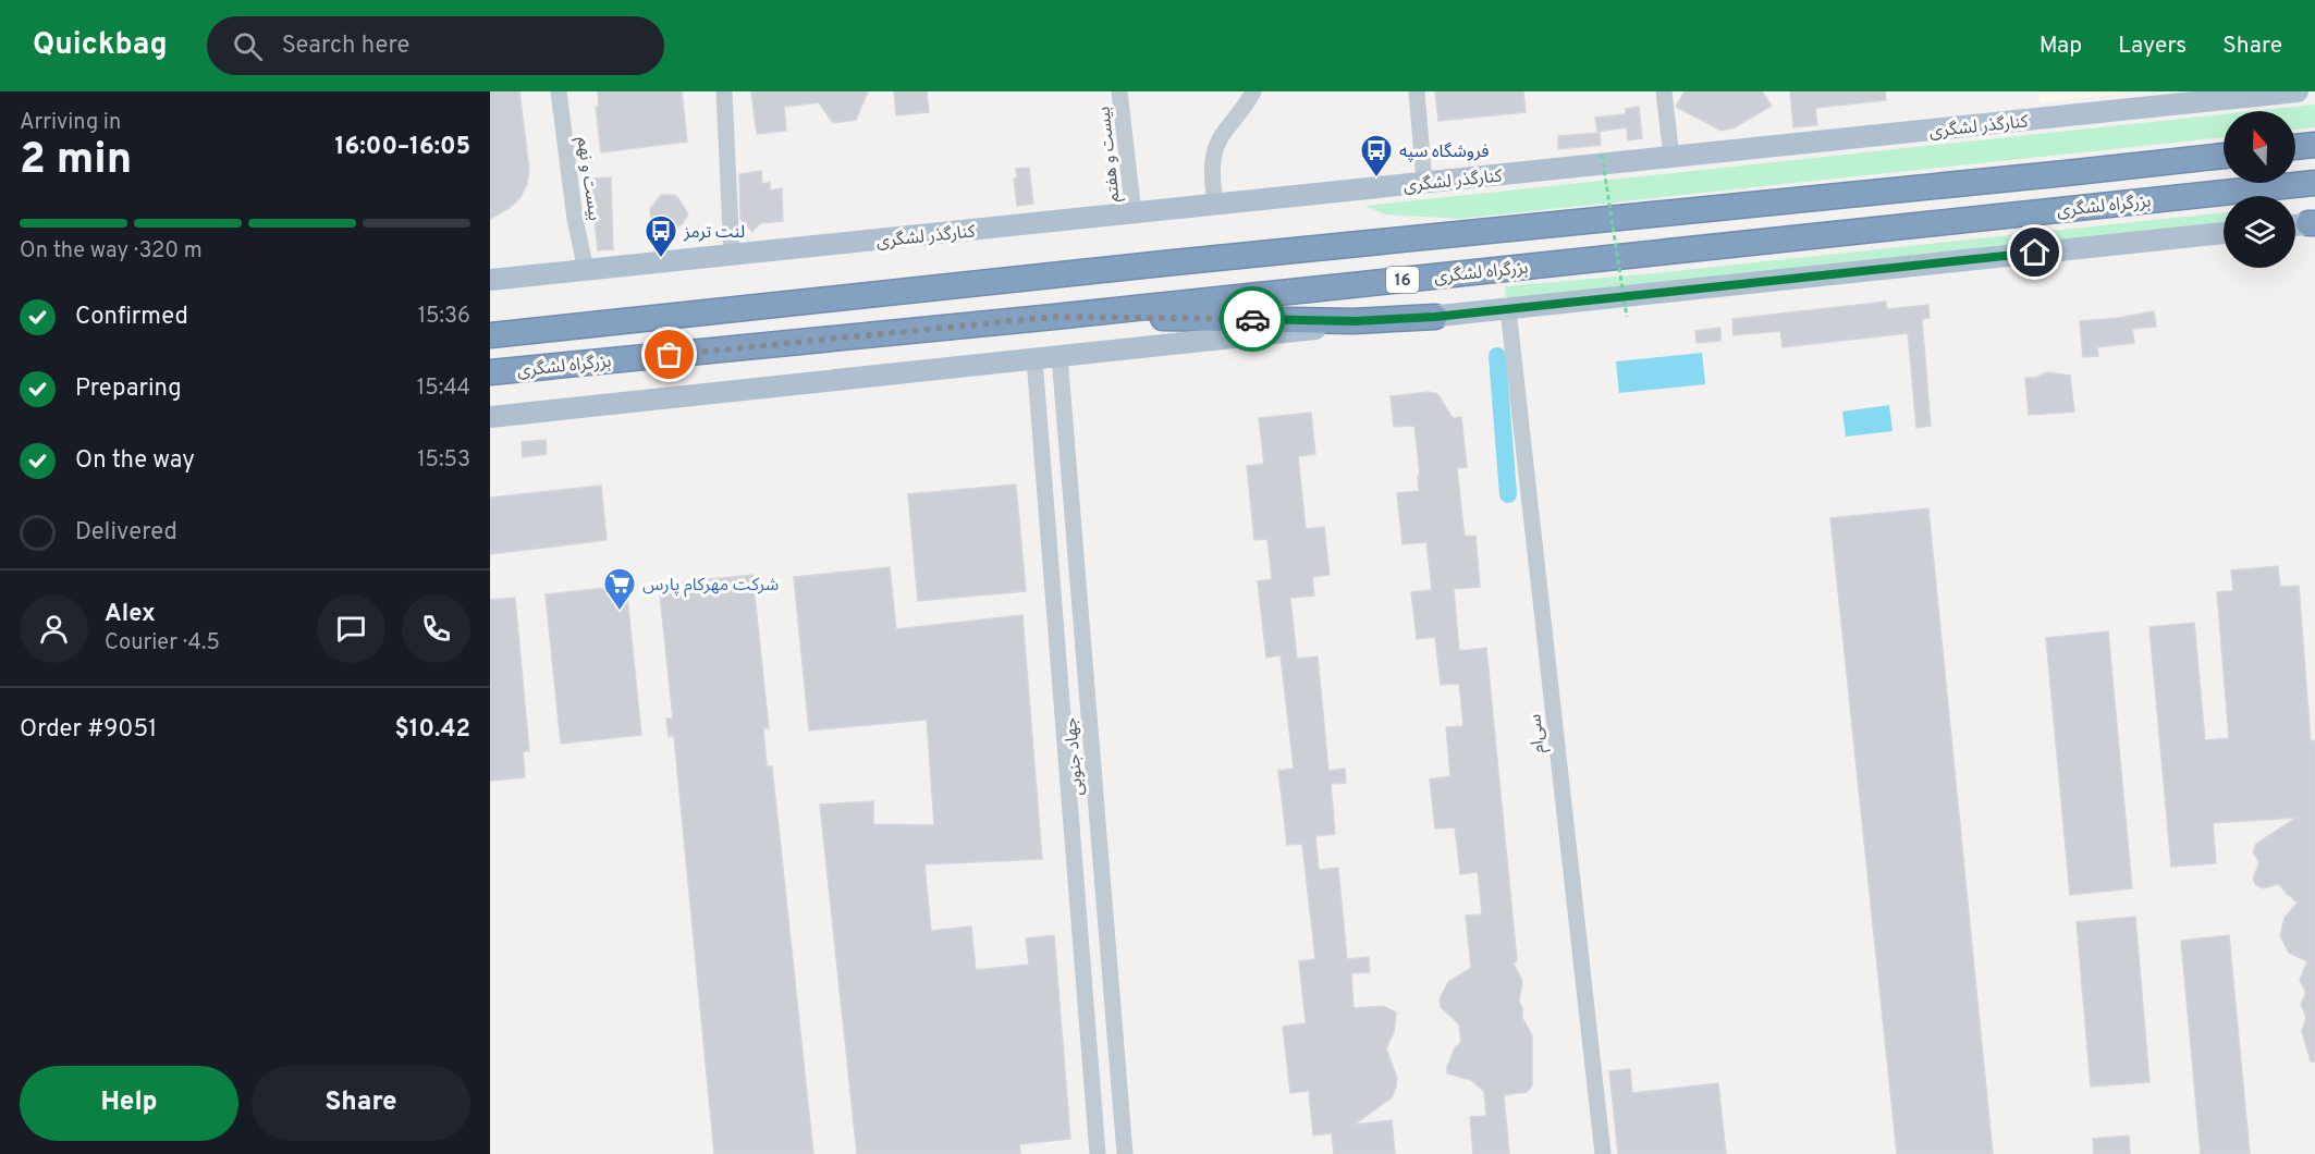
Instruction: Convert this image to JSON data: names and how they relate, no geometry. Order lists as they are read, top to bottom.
{
  "streets": {
    "highway": ["بزرگراه لشگری", "16"],
    "main road": ["کنارگذر لشگری"],
    "street": [
      "بیست و هفتم",
      "بیست و نهم",
      "سی‌ام",
      "جهاد جنوبی"
    ]
  },
  "crossings": [
    ["کنارگذر لشگری", "بیست و هفتم"],
    ["کنارگذر لشگری", "بیست و نهم"]
  ],
  "places": {
    "bus stop": ["فروشگاه سپه", "لنت ترمز"],
    "supermarket": ["شرکت مهرکام پارس"]
  },
  "north": "top",
  "page": {
    "header": "Quickbag",
    "search": "Search here",
    "nav": ["Map", "Layers", "Share"],
    "heading": ["2 min", "Arriving in", "16:00–16:05"],
    "panel": [
      "Alex",
      "Courier · 4.5",
      "Order #9051",
      "$10.42"
    ],
    "bar": "On the way · 320 m",
    "list": [
      ["Confirmed", "15:36"],
      ["Preparing", "15:44"],
      ["On the way", "15:53"],
      "Delivered"
    ],
    "buttons": ["Help", "Share"]
  }
}
